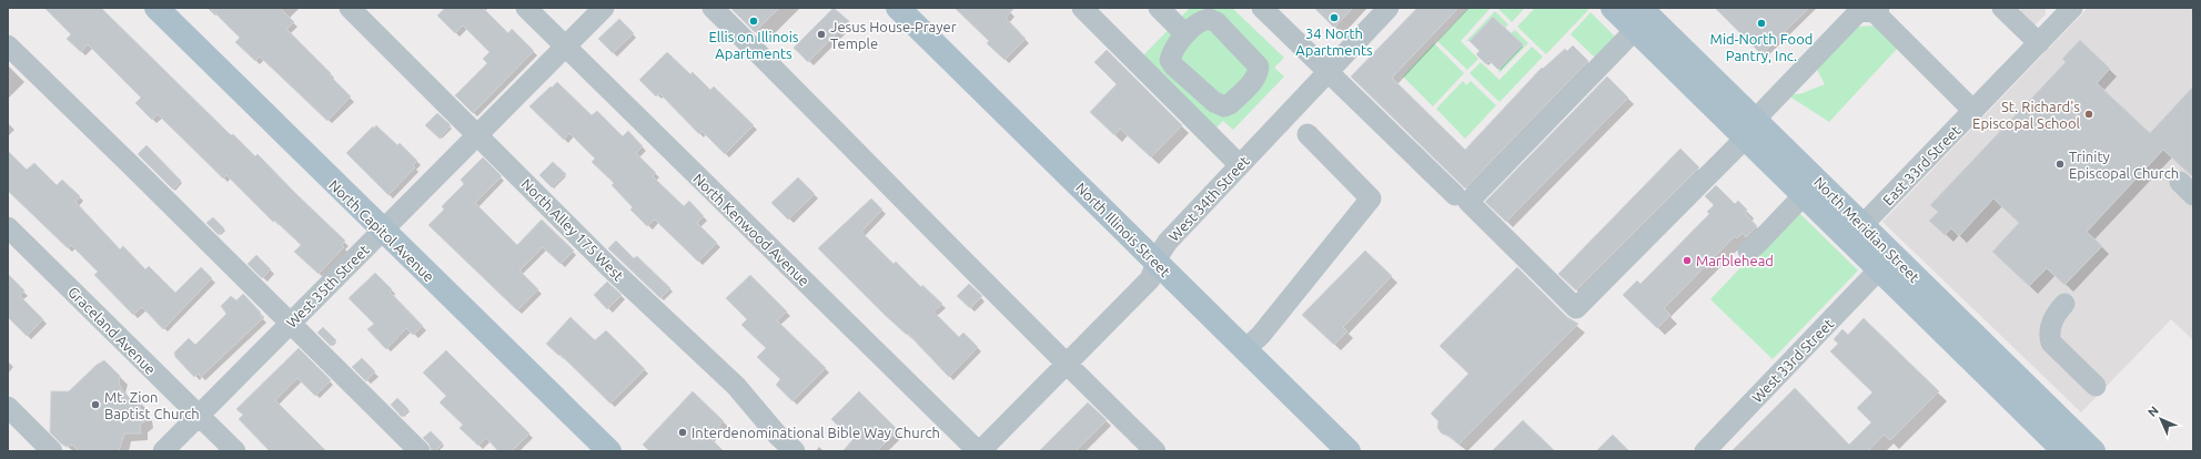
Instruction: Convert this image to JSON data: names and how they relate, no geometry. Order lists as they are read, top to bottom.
{
  "streets": {
    "main road": ["North Illinois Street", "North Meridian Street", "North Capitol Avenue"],
    "street": [
      "East 33rd Street",
      "West 34th Street",
      "North Alley 175 West",
      "North Kenwood Avenue",
      "West 35th Street",
      "Graceland Avenue",
      "West 33rd Street"
    ]
  },
  "crossings": [
    ["East 33rd Street", "North Meridian Street"],
    ["West 34th Street", "North Kenwood Avenue"],
    ["West 34th Street", "North Illinois Street"],
    ["North Alley 175 West", "West 35th Street"],
    ["North Kenwood Avenue", "West 35th Street"],
    ["North Meridian Street", "West 33rd Street"],
    ["North Capitol Avenue", "West 35th Street"],
    ["West 35th Street", "Graceland Avenue"]
  ],
  "places": [
    "34 North Apartments",
    "Ellis on Illinois Apartments",
    "Mid-North Food Pantry, Inc.",
    "Jesus House-Prayer Temple",
    "St. Richard's Episcopal School",
    "Trinity Episcopal Church",
    "Marblehead",
    "Mt. Zion Baptist Church",
    "Interdenominational Bible Way Church"
  ],
  "north": "top left"
}
